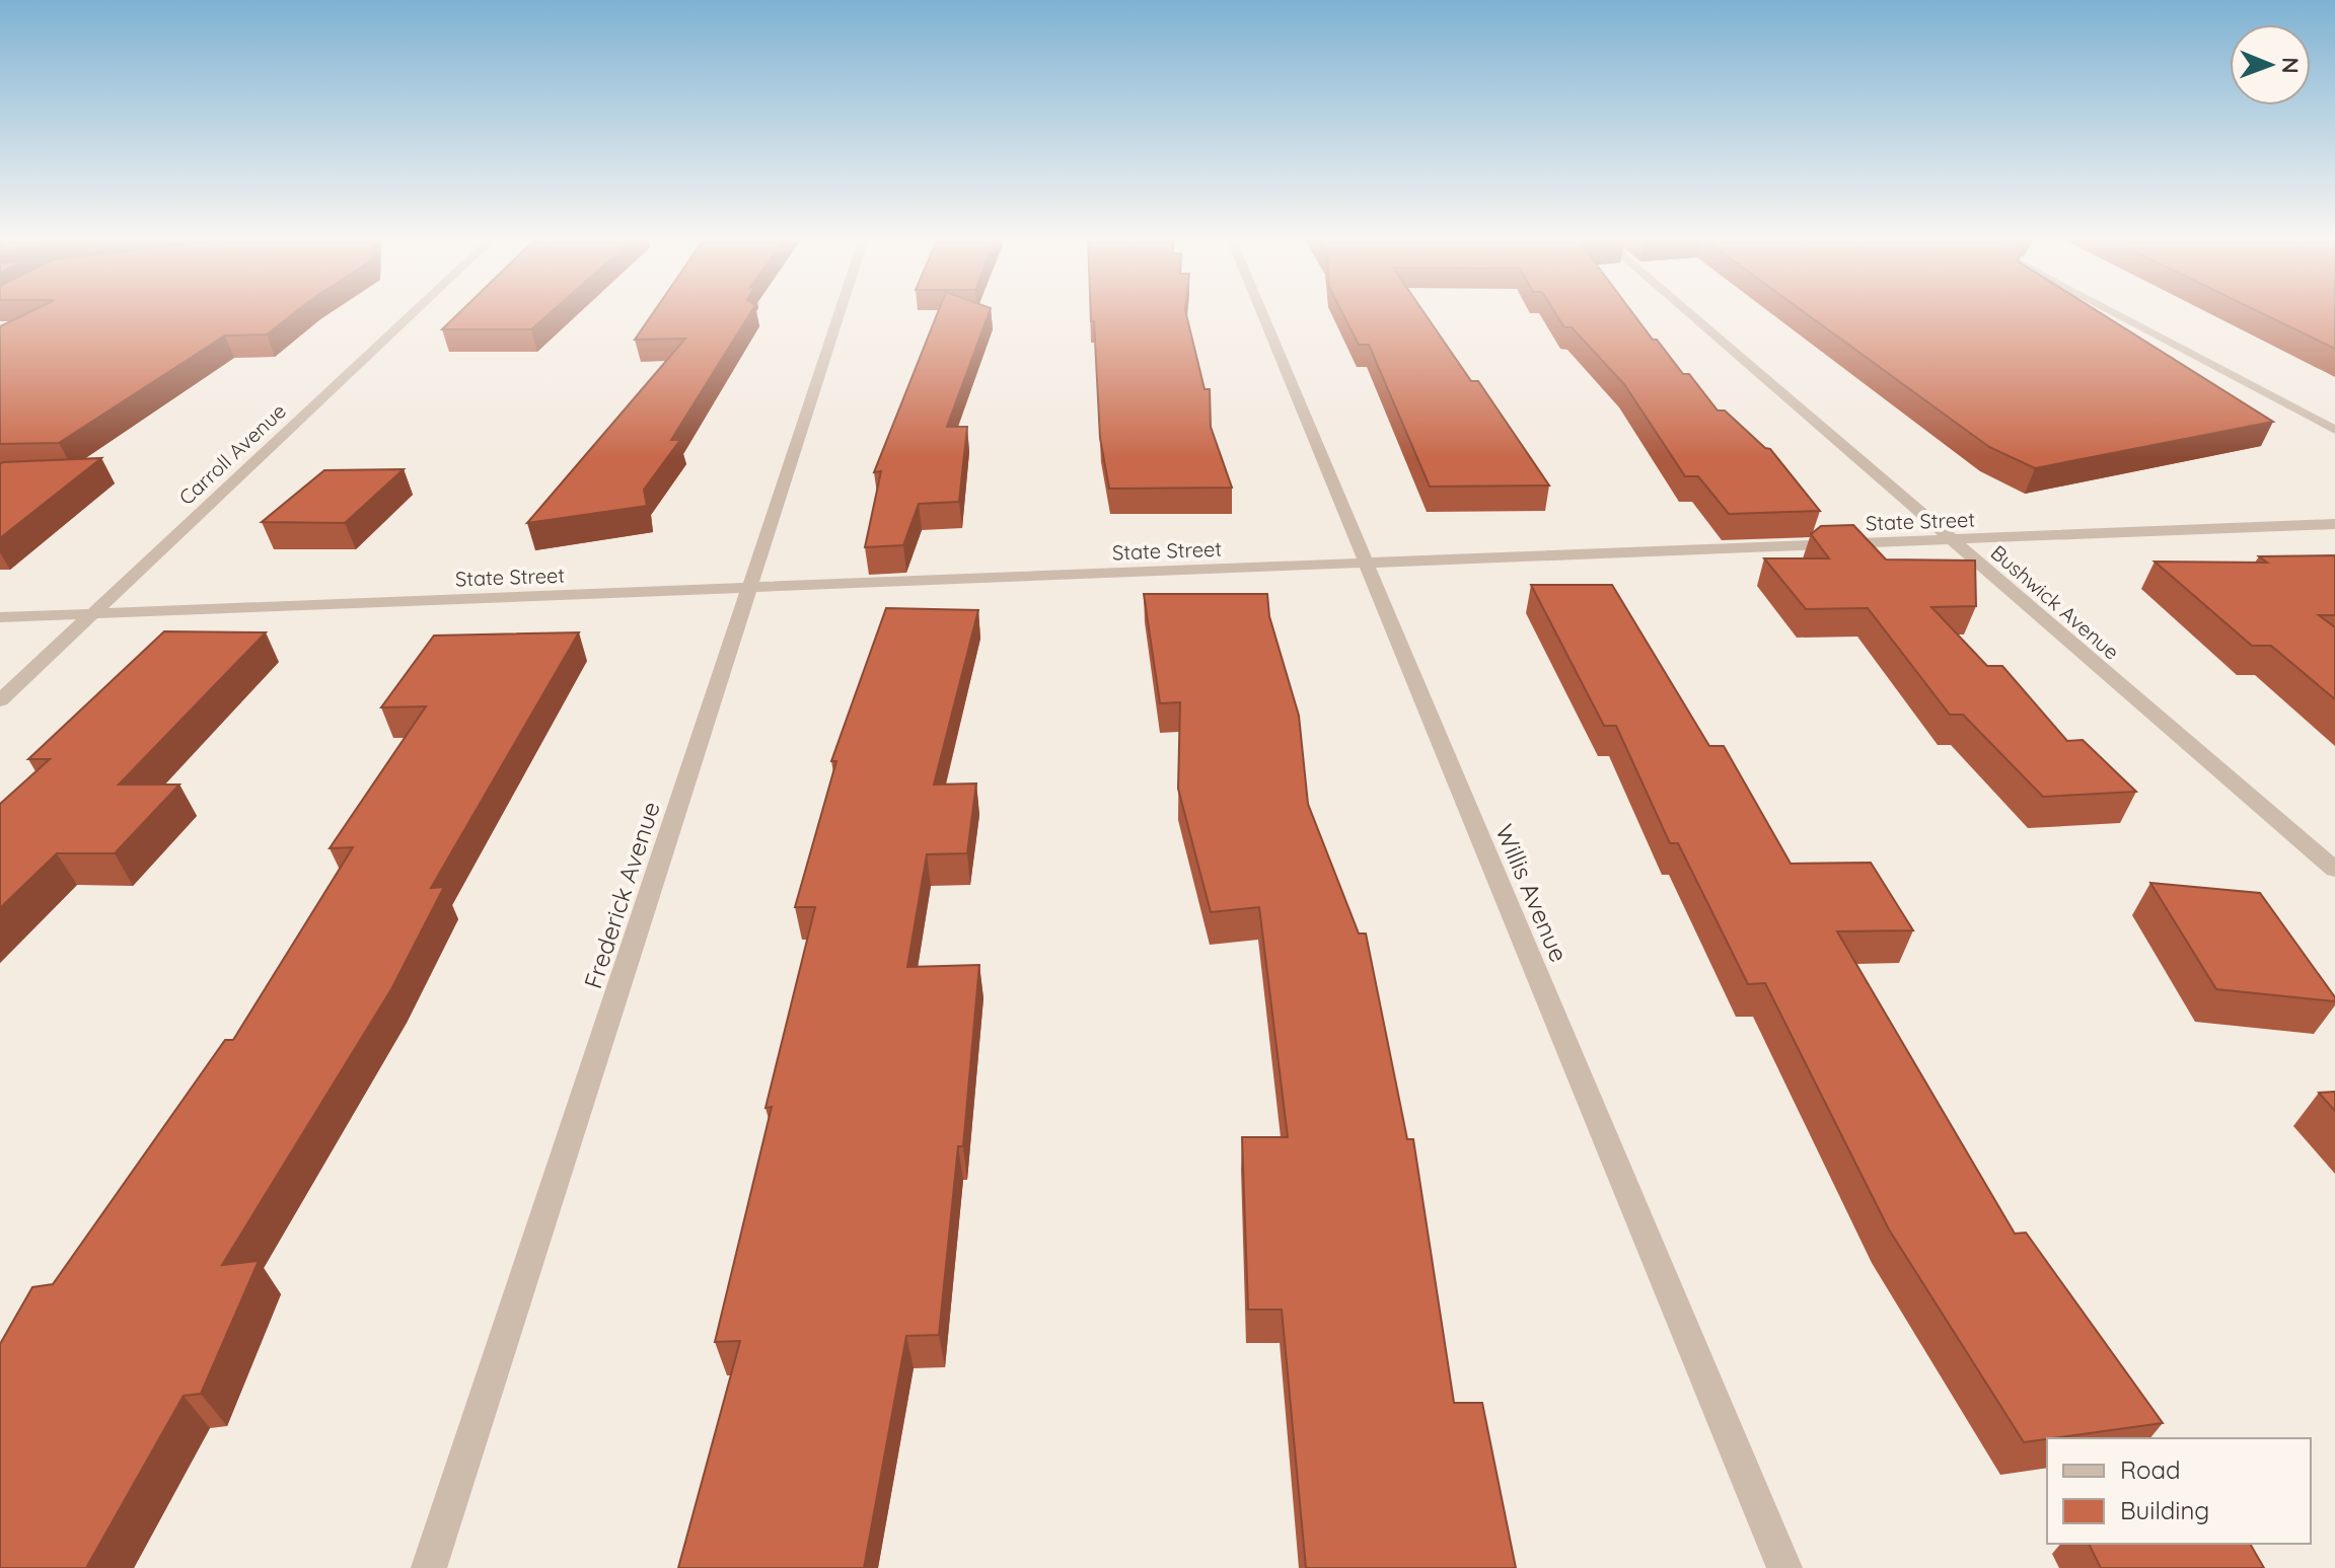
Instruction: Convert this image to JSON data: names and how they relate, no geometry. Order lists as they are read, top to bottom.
{
  "streets": {
    "street": [
      "Carroll Avenue",
      "State Street",
      "Bushwick Avenue",
      "Willis Avenue",
      "Frederick Avenue"
    ]
  },
  "crossings": [
    ["Carroll Avenue", "State Street"],
    ["State Street", "Bushwick Avenue"],
    ["State Street", "Willis Avenue"],
    ["State Street", "Frederick Avenue"]
  ],
  "legend": ["Road", "Building"],
  "north": "right"
}
